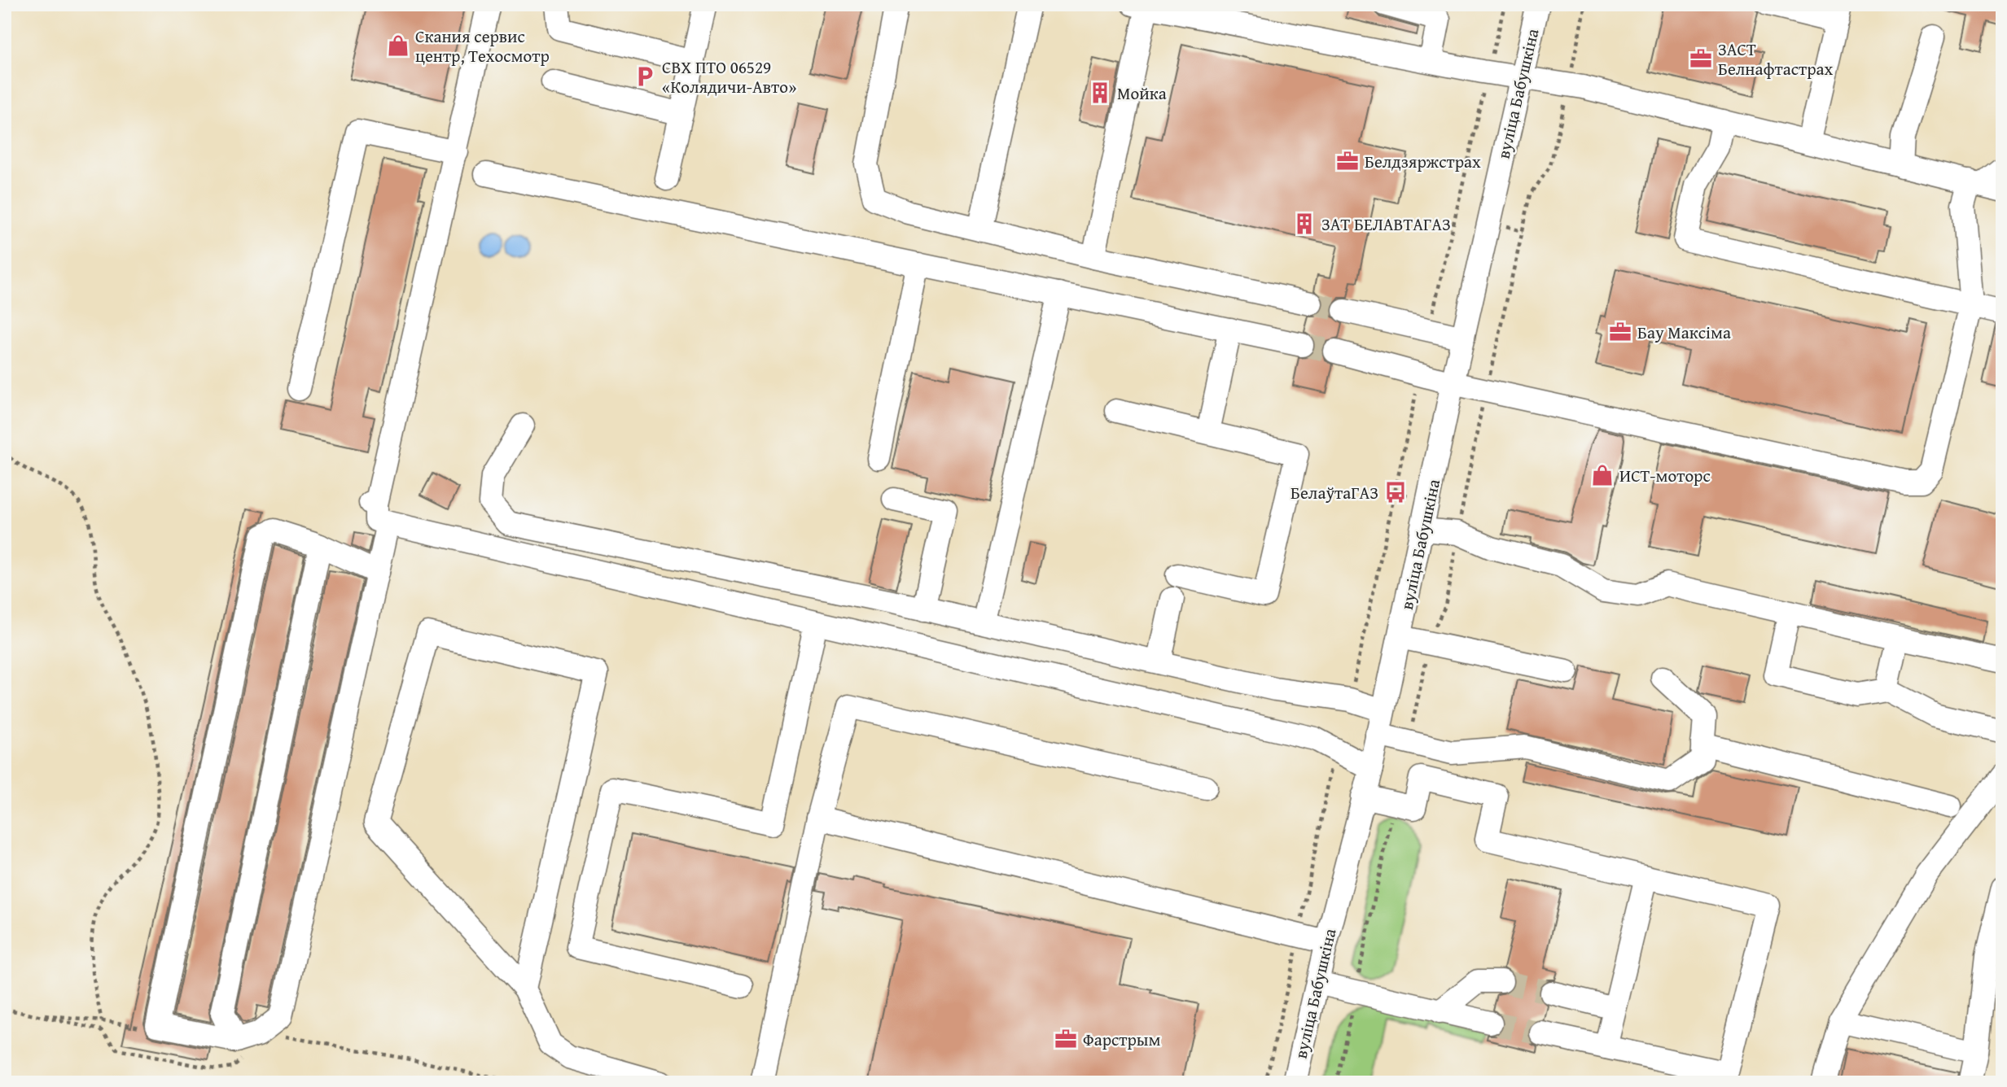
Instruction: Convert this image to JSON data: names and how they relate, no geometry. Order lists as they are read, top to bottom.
{
  "streets": {
    "street": ["вуліца Бабушкіна"]
  },
  "places": {
    "shop": ["Скания сервис центр, Техосмотр", "ИСТ-моторс"],
    "office": [
      "ЗАСТ Белнафтастрах",
      "Белдзяржстрах",
      "Бау Максіма",
      "Фарстрым"
    ],
    "parking": ["СВХ ПТО 06529 «Колядичи-Авто»"],
    "building": ["Мойка", "ЗАТ БЕЛАВТАГАЗ"],
    "bus stop": ["БелаўтаГАЗ"]
  }
}
